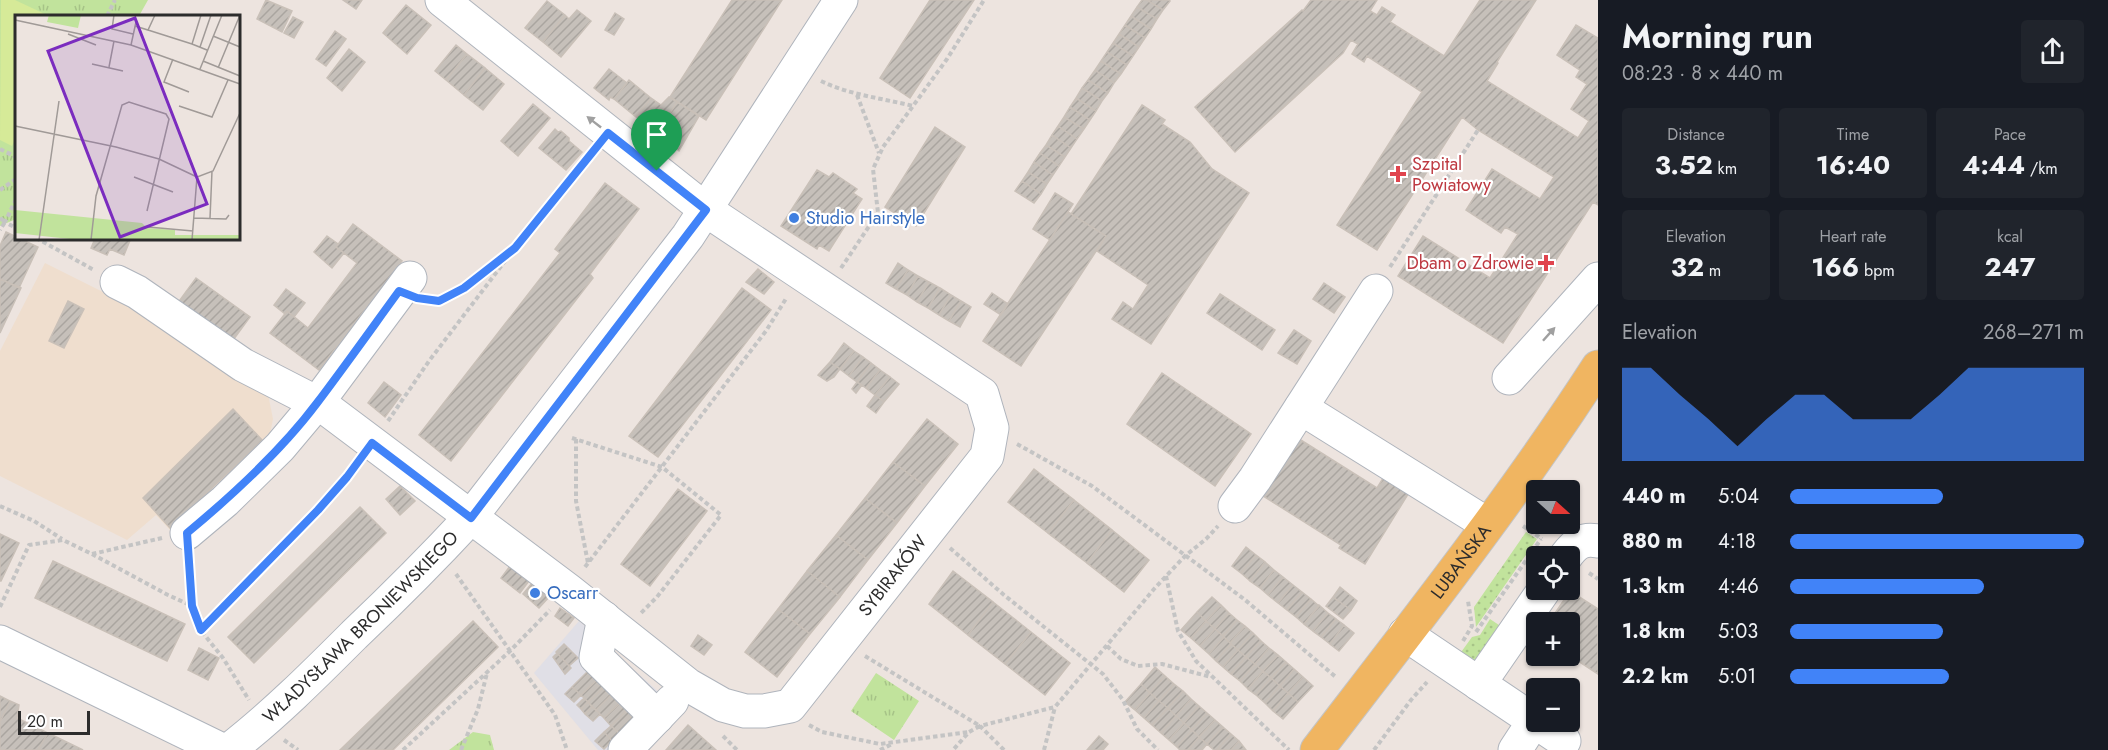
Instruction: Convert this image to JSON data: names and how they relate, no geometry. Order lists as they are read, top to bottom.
{
  "streets": {
    "main road": ["LUBAŃSKA"],
    "street": ["SYBIRAKÓW", "WŁADYSŁAWA BRONIEWSKIEGO"]
  },
  "crossings": [
    ["SYBIRAKÓW", "WŁADYSŁAWA BRONIEWSKIEGO"]
  ],
  "places": {
    "health": ["Szpital Powiatowy", "Dbam o Zdrowie"],
    "other": ["Studio Hairstyle", "Oscarr"]
  },
  "scale_bar": "20 m",
  "north": "right",
  "page": {
    "heading": ["Morning run", "08:23 · 8 × 440 m"],
    "stats": [
      ["Distance", "3.52 km"],
      ["Time", "16:40"],
      ["Pace", "4:44 /km"],
      ["Elevation", "32 m"],
      ["Heart rate", "166 bpm"],
      ["kcal", "247"]
    ],
    "chart": ["Elevation", "268–271 m"],
    "list": [
      {
        "name": "440 m",
        "note": "5:04"
      },
      {
        "name": "880 m",
        "note": "4:18"
      },
      {
        "name": "1.3 km",
        "note": "4:46"
      },
      {
        "name": "1.8 km",
        "note": "5:03"
      },
      {
        "name": "2.2 km",
        "note": "5:01"
      }
    ],
    "map_buttons": ["+", "−"],
    "scale": "20 m"
  }
}
